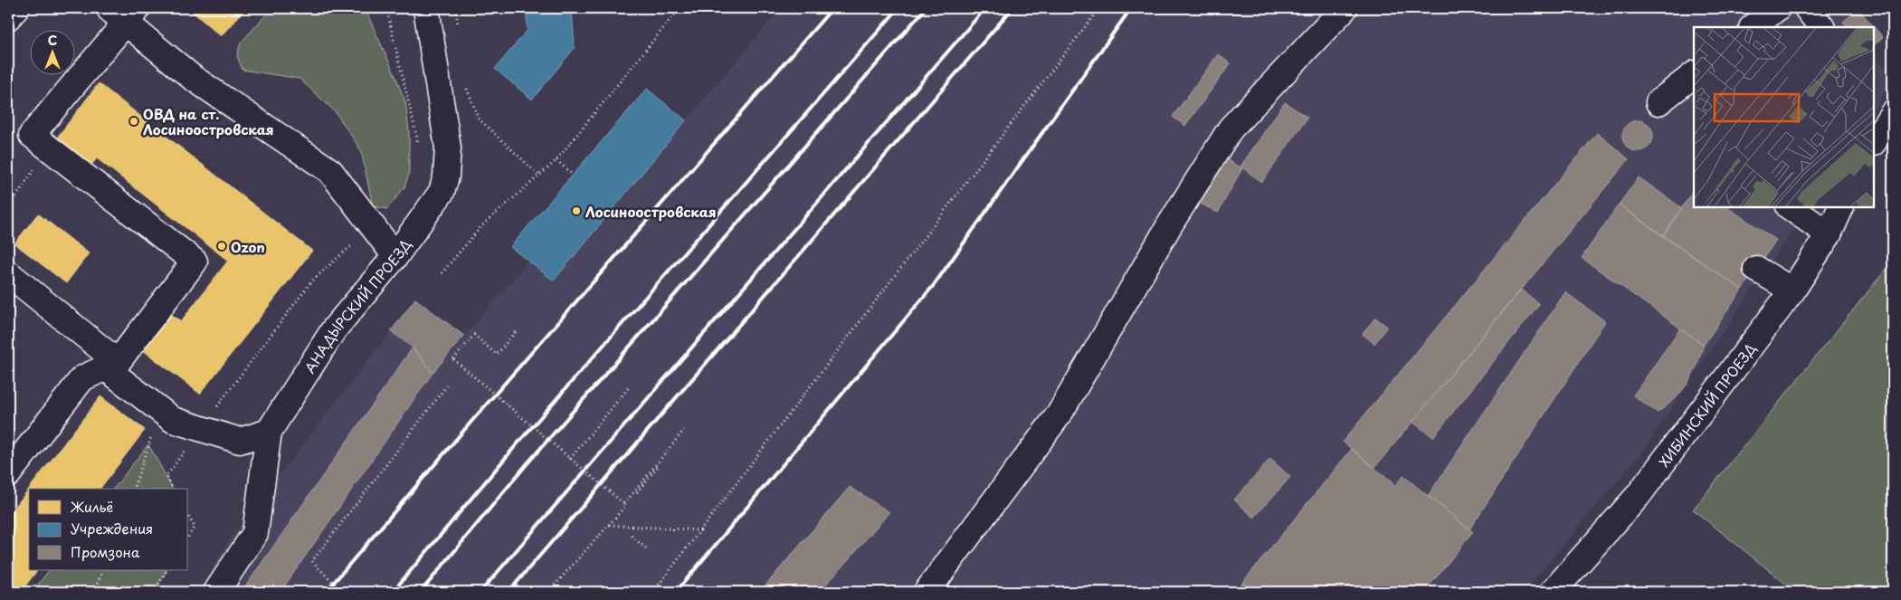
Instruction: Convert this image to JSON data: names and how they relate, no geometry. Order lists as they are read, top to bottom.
{
  "streets": {
    "street": ["АНАДЫРСКИЙ ПРОЕЗД", "ХИБИНСКИЙ ПРОЕЗД"]
  },
  "places": ["ОВД на ст. Лосиноостровская", "Лосиноостровская", "Ozon"],
  "legend": ["Жильё", "Учреждения", "Промзона"],
  "north": "top"
}
